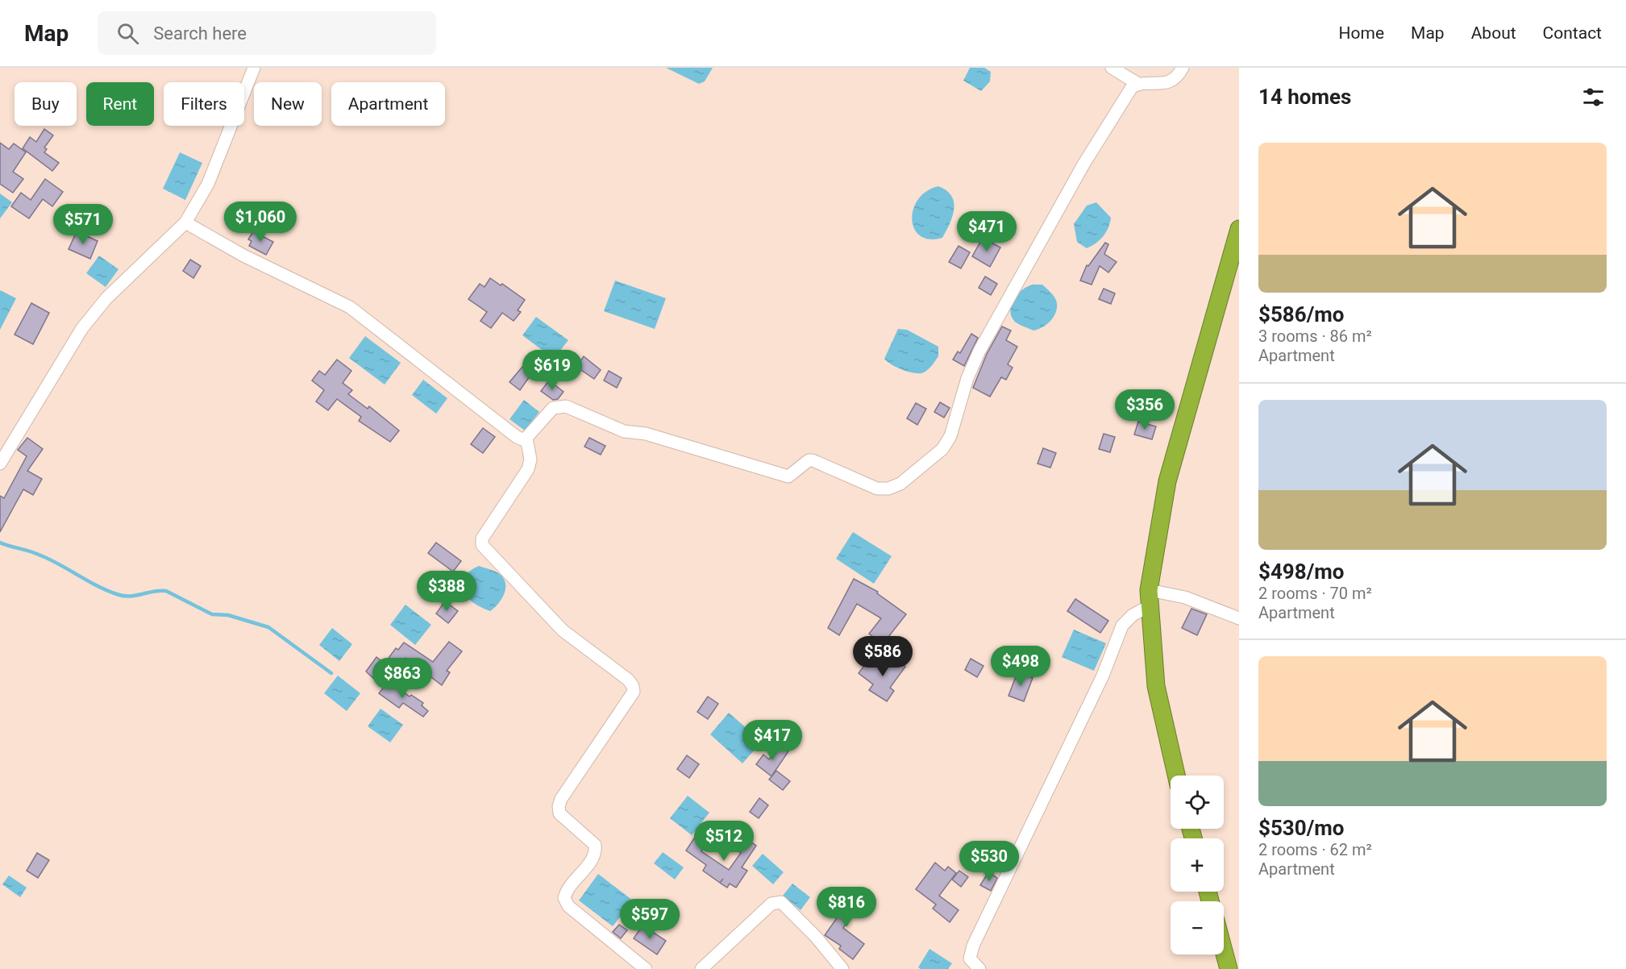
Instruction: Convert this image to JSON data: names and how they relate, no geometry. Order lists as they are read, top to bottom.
{
  "page": {
    "header": "Map",
    "search": "Search here",
    "nav": [
      "Home",
      "Map",
      "About",
      "Contact"
    ],
    "heading": "14 homes",
    "chip": [
      "Buy",
      "Rent",
      "Filters",
      "New",
      "Apartment"
    ],
    "list": [
      {
        "name": "$586/mo",
        "note": "3 rooms · 86 m² · Apartment"
      },
      {
        "name": "$498/mo",
        "note": "2 rooms · 70 m² · Apartment"
      },
      {
        "name": "$530/mo",
        "note": "2 rooms · 62 m² · Apartment"
      }
    ],
    "price": [
      "$1,060",
      "$571",
      "$471",
      "$619",
      "$356",
      "$388",
      "$586",
      "$498",
      "$863",
      "$417",
      "$512",
      "$530",
      "$816",
      "$597"
    ],
    "map_buttons": ["+", "−"]
  }
}
